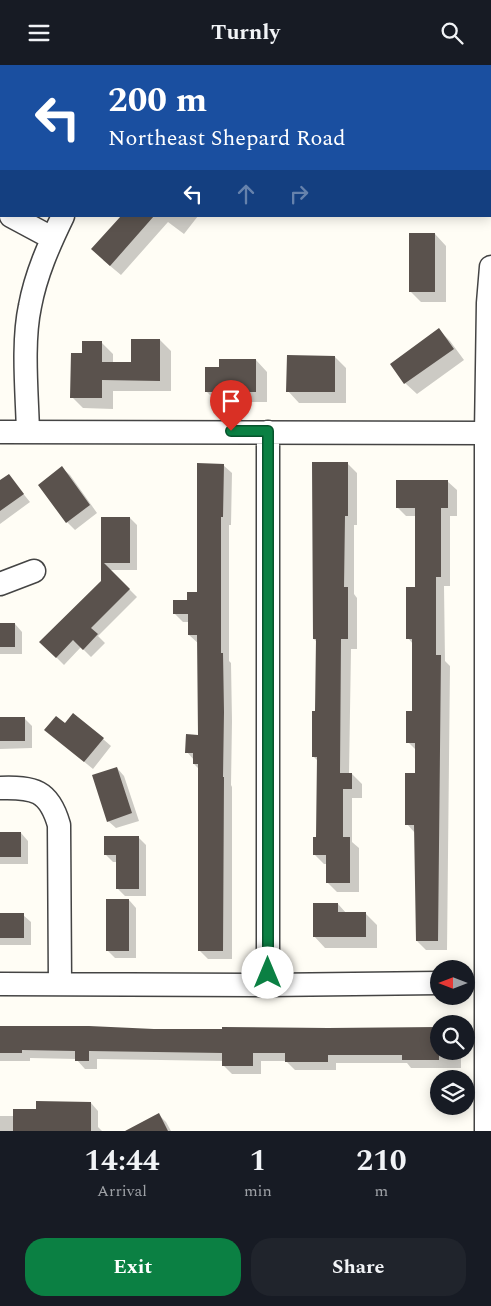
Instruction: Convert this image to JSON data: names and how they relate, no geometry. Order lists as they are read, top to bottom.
{
  "north": "left",
  "page": {
    "header": "Turnly",
    "turn": ["200 m", "Northeast Shepard Road"],
    "eta": [
      "14:44",
      "Arrival",
      "1",
      "min",
      "210",
      "m"
    ],
    "buttons": ["Exit", "Share"]
  }
}
